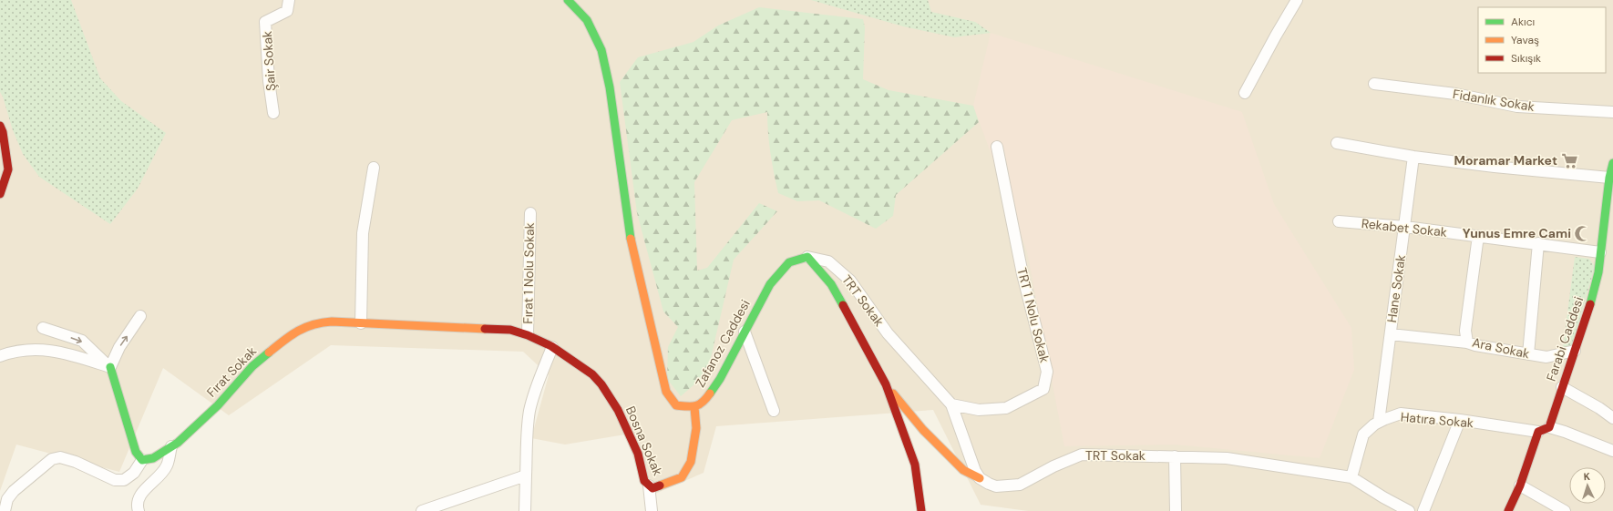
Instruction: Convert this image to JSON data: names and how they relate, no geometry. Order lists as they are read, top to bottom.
{
  "streets": {
    "street": [
      "Şair Sokak",
      "Fidanlık Sokak",
      "Rekabet Sokak",
      "Fırat 1 Nolu Sokak",
      "Hane Sokak",
      "TRT Sokak",
      "TRT 1 Nolu Sokak",
      "Farabi Caddesi",
      "Zafanoz Caddesi",
      "Ara Sokak",
      "Fırat Sokak",
      "Hatıra Sokak",
      "Bosna Sokak"
    ]
  },
  "crossings": [
    ["Rekabet Sokak", "Hane Sokak"],
    ["Rekabet Sokak", "Farabi Caddesi"],
    ["Rekabet Sokak", "Ara Sokak"],
    ["Fırat 1 Nolu Sokak", "Fırat Sokak"],
    ["Hane Sokak", "Hatıra Sokak"],
    ["TRT Sokak", "TRT 1 Nolu Sokak"],
    ["TRT Sokak", "Zafanoz Caddesi"],
    ["TRT Sokak", "Hatıra Sokak"],
    ["Farabi Caddesi", "Ara Sokak"],
    ["Zafanoz Caddesi", "Bosna Sokak"],
    ["Fırat Sokak", "Bosna Sokak"]
  ],
  "places": {
    "supermarket": ["Moramar Market"],
    "mosque": ["Yunus Emre Cami"]
  },
  "legend": ["Akıcı", "Yavaş", "Sıkışık"],
  "north": "top"
}
